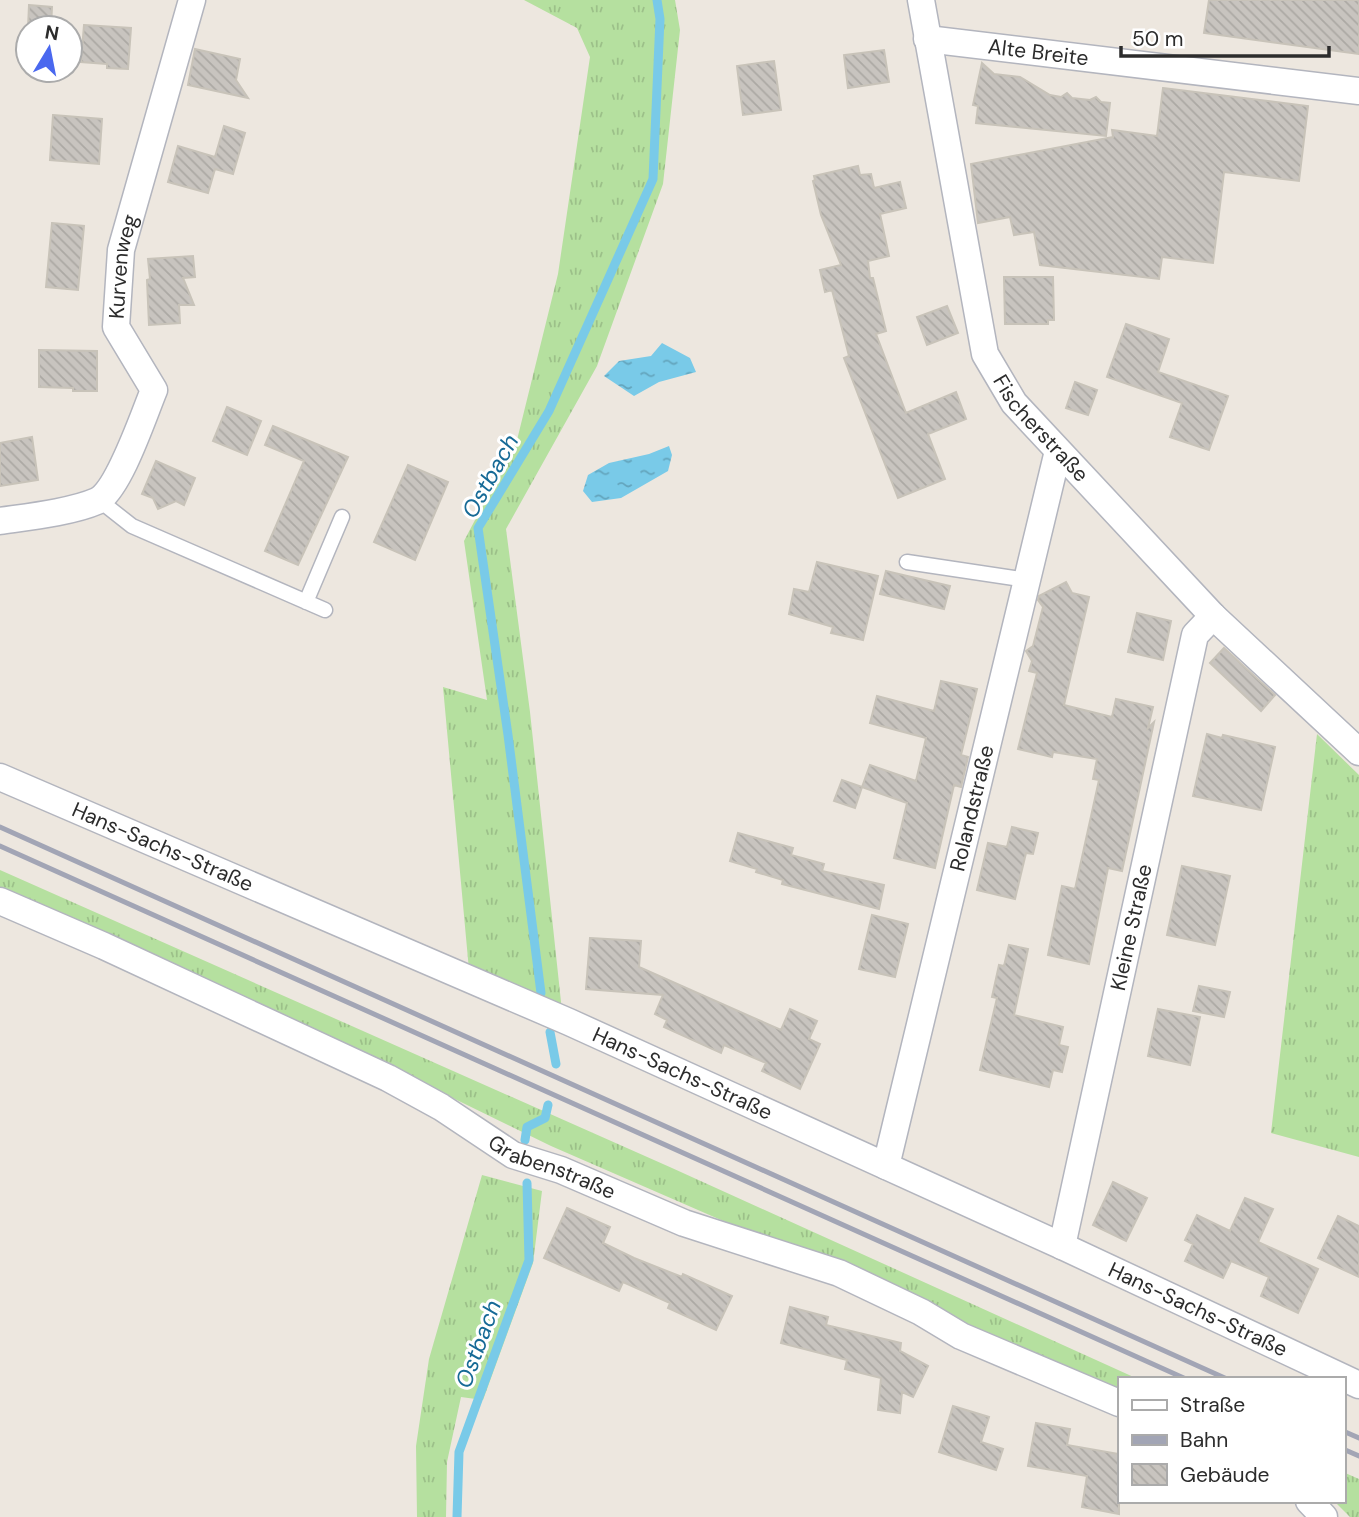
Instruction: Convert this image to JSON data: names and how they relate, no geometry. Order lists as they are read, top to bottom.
{
  "streets": {
    "street": [
      "Alte Breite",
      "Kurvenweg",
      "Fischerstraße",
      "Rolandstraße",
      "Hans-Sachs-Straße",
      "Kleine Straße",
      "Grabenstraße"
    ]
  },
  "crossings": [
    ["Alte Breite", "Fischerstraße"],
    ["Fischerstraße", "Rolandstraße"],
    ["Fischerstraße", "Kleine Straße"],
    ["Rolandstraße", "Hans-Sachs-Straße"],
    ["Hans-Sachs-Straße", "Kleine Straße"]
  ],
  "water": ["Ostbach"],
  "legend": ["Straße", "Bahn", "Gebäude"],
  "scale_bar": "50 m",
  "north": "top"
}
